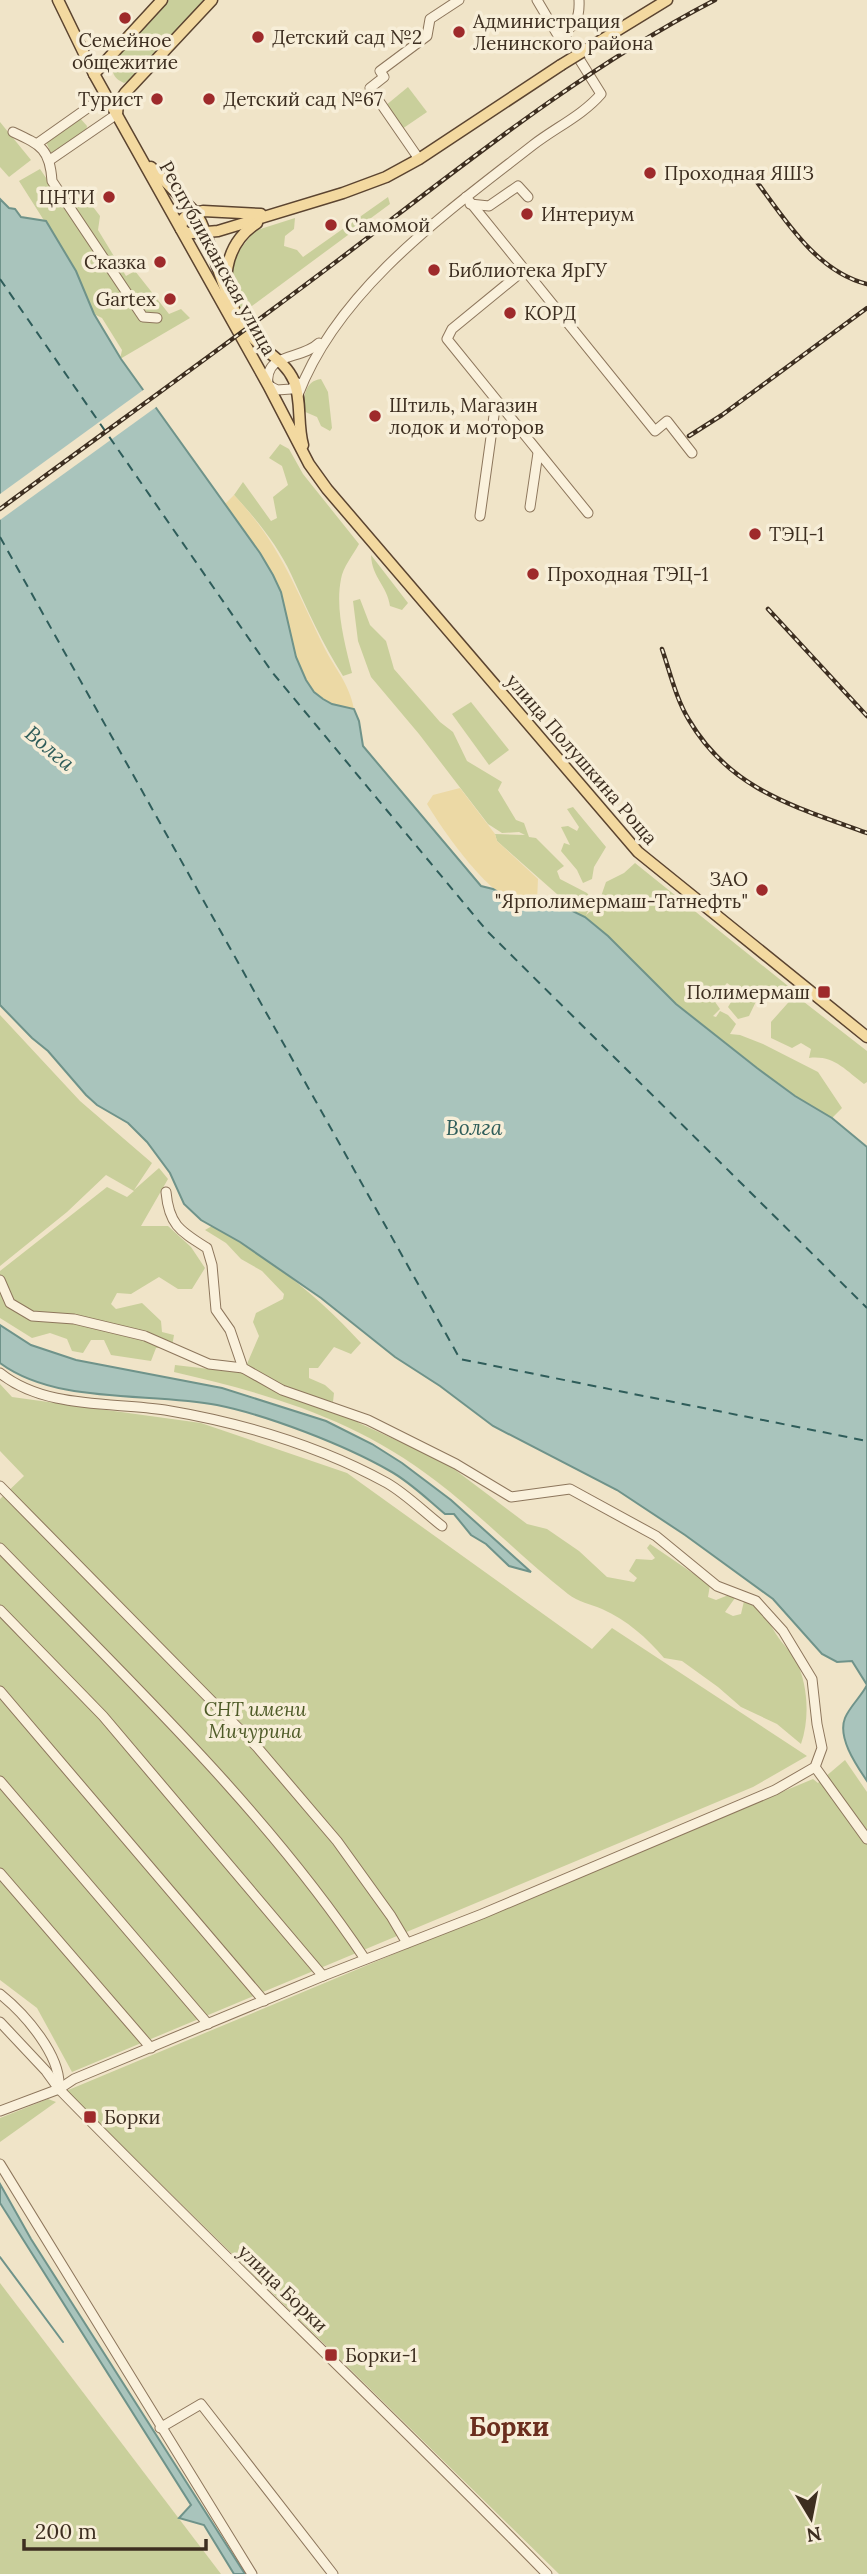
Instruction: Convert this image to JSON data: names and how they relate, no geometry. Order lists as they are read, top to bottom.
{
  "streets": {
    "main road": ["Республиканская улица", "улица Полушкина Роща"],
    "street": ["улица Борки"]
  },
  "crossings": [
    ["Республиканская улица", "улица Полушкина Роща"]
  ],
  "districts": ["Борки"],
  "water": ["Волга"],
  "parks": ["СНТ имени Мичурина"],
  "places": {
    "other": [
      "Семейное общежитие",
      "Администрация Ленинского района",
      "Детский сад №2",
      "Турист",
      "Детский сад №67",
      "Проходная ЯШЗ",
      "ЦНТИ",
      "Интериум",
      "Самомой",
      "Сказка",
      "Библиотека ЯрГУ",
      "Gartex",
      "КОРД",
      "Штиль, Магазин лодок и моторов",
      "ТЭЦ-1",
      "Проходная ТЭЦ-1",
      "ЗАО \"Ярполимермаш-Татнефть\""
    ],
    "transit": ["Полимермаш", "Борки", "Борки-1"]
  },
  "scale_bar": "200 m",
  "north": "bottom"
}
